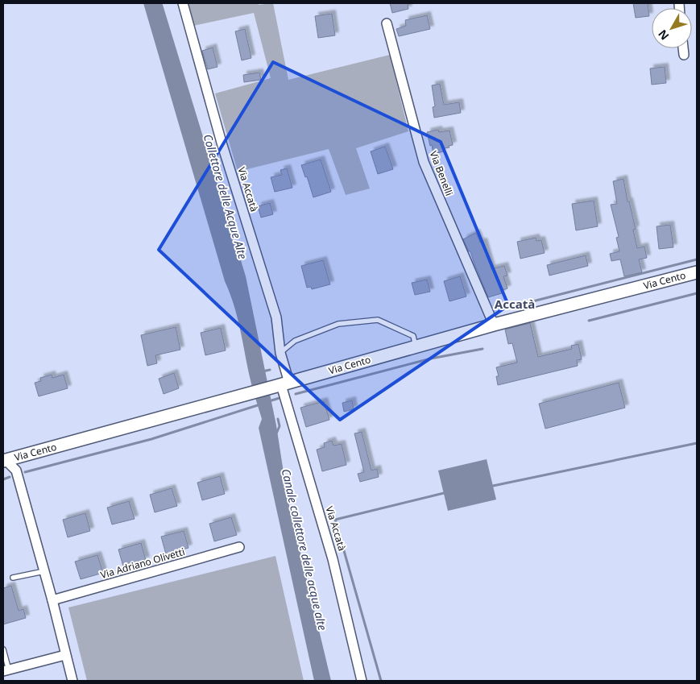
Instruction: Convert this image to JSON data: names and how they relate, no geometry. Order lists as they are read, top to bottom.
{
  "streets": {
    "main road": ["Via Cento"],
    "street": ["Via Benelli", "Via Accatà", "Via Adriano Olivetti"]
  },
  "crossings": [
    ["Via Benelli", "Via Cento"],
    ["Via Accatà", "Via Cento"]
  ],
  "districts": ["Accatà"],
  "water": ["Collettore delle Acque Alte", "Canale collettore delle acque alte"],
  "north": "bottom left"
}
